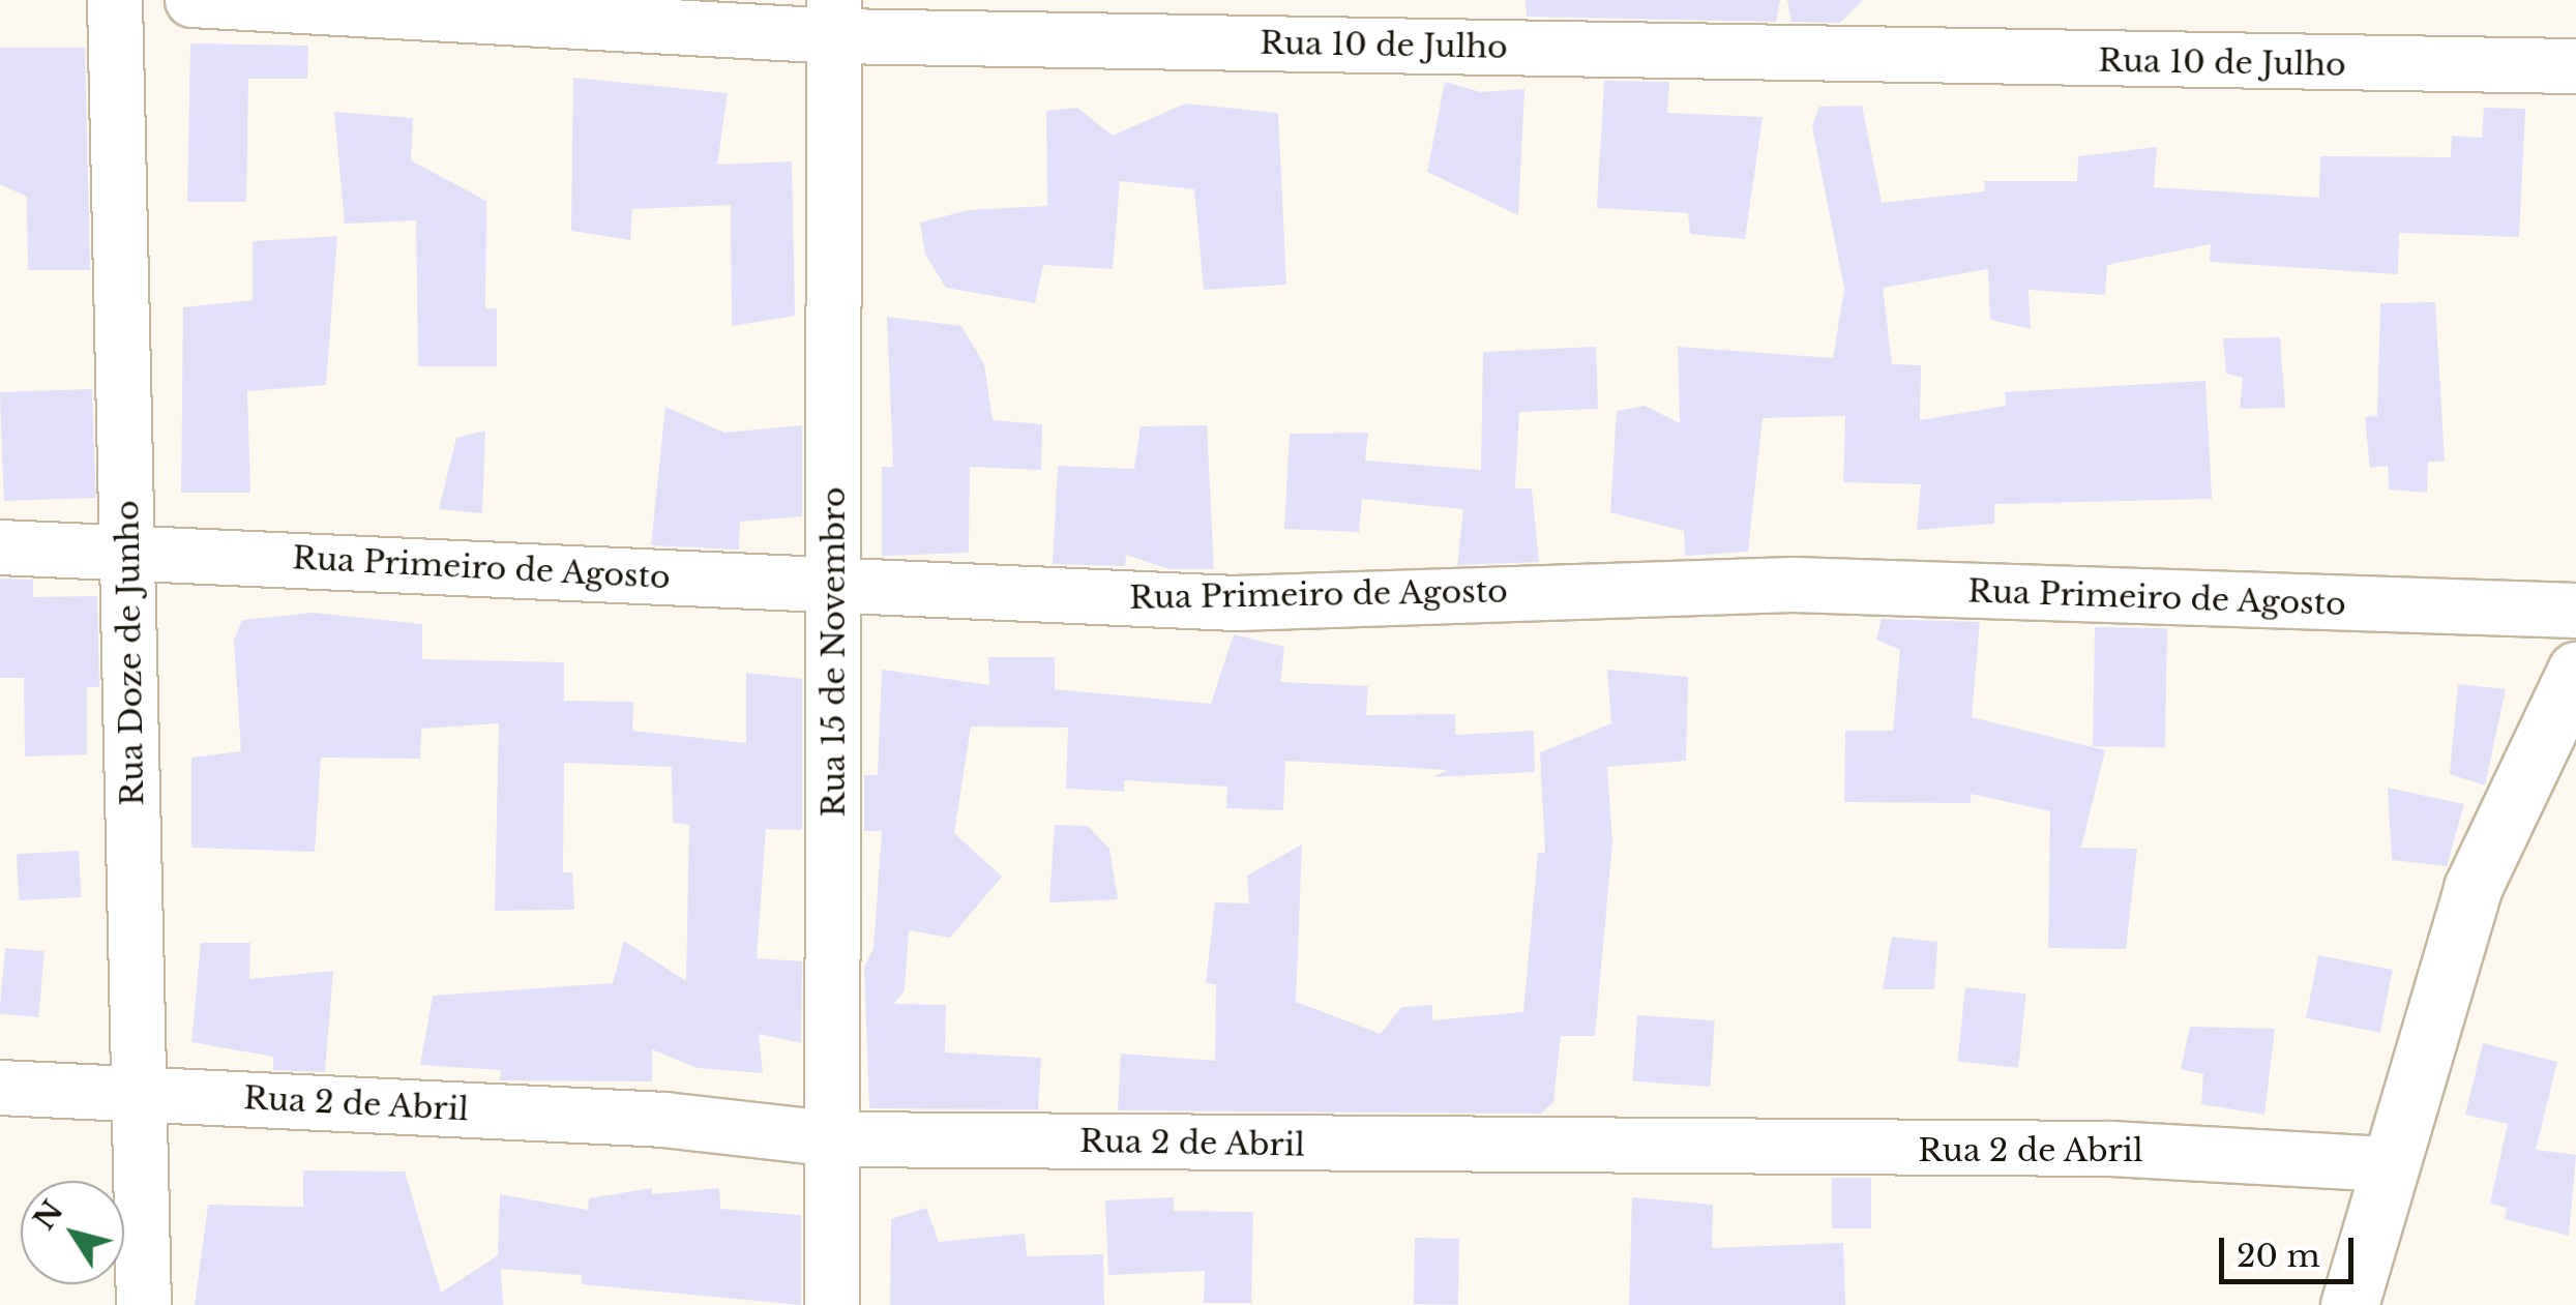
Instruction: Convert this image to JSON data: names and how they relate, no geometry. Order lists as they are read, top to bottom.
{
  "streets": {
    "street": [
      "Rua 10 de Julho",
      "Rua Primeiro de Agosto",
      "Rua 15 de Novembro",
      "Rua Doze de Junho",
      "Rua 2 de Abril"
    ]
  },
  "crossings": [
    ["Rua 10 de Julho", "Rua 15 de Novembro"],
    ["Rua Primeiro de Agosto", "Rua 15 de Novembro"],
    ["Rua Primeiro de Agosto", "Rua Doze de Junho"],
    ["Rua 15 de Novembro", "Rua 2 de Abril"],
    ["Rua Doze de Junho", "Rua 2 de Abril"]
  ],
  "scale_bar": "20 m",
  "north": "top left"
}
